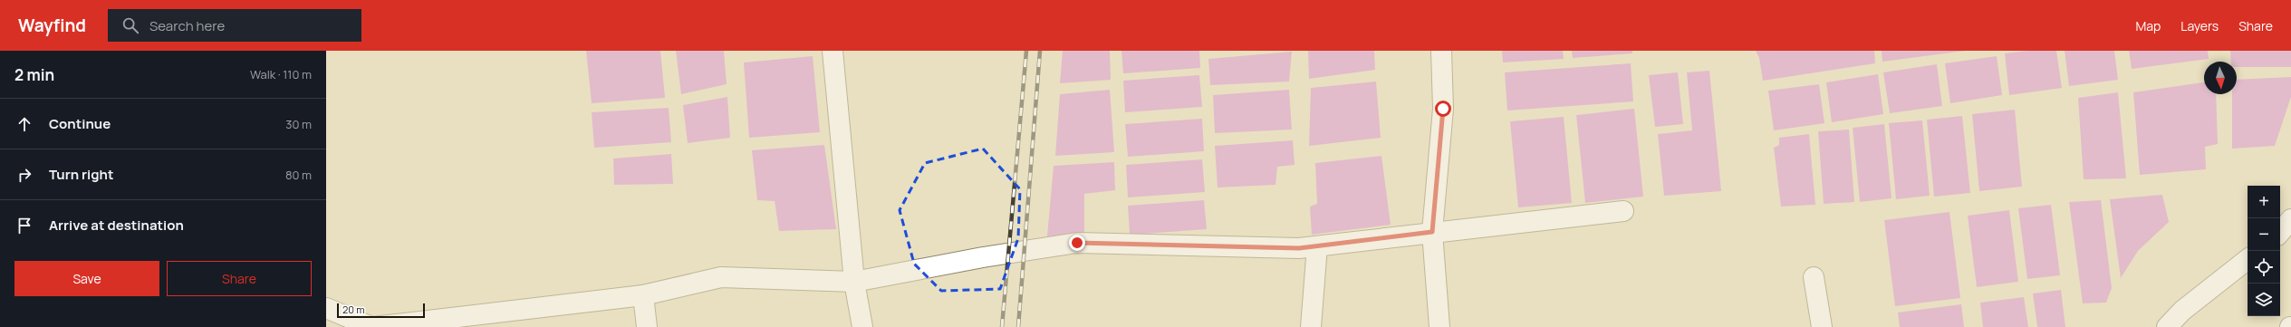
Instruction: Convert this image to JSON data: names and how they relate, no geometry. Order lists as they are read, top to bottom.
{
  "scale_bar": "20 m",
  "north": "bottom",
  "page": {
    "header": "Wayfind",
    "search": "Search here",
    "nav": ["Map", "Layers", "Share"],
    "heading": ["2 min", "Walk · 110 m"],
    "list": [
      ["Continue", "30 m"],
      ["Turn right", "80 m"],
      "Arrive at destination"
    ],
    "map_buttons": ["+", "−"],
    "buttons": ["Save", "Share"],
    "scale": "20 m"
  }
}
